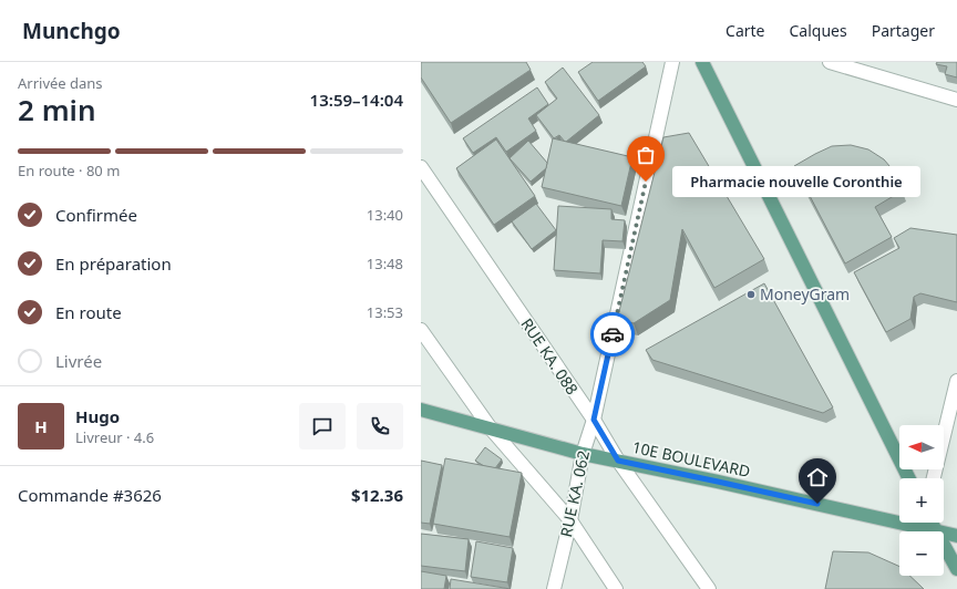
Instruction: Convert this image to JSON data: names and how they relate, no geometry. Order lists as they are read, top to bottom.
{
  "streets": {
    "main road": ["10E BOULEVARD"],
    "street": ["RUE KA. 088", "RUE KA. 062"]
  },
  "crossings": [
    ["RUE KA. 088", "10E BOULEVARD"],
    ["RUE KA. 088", "RUE KA. 062"],
    ["10E BOULEVARD", "RUE KA. 062"]
  ],
  "places": ["Pharmacie nouvelle Coronthie", "MoneyGram"],
  "north": "left",
  "page": {
    "header": "Munchgo",
    "nav": ["Carte", "Calques", "Partager"],
    "heading": ["2 min", "Arrivée dans", "13:59–14:04"],
    "panel": [
      "Hugo",
      "Livreur · 4.6",
      "Commande #3626",
      "$12.36"
    ],
    "bar": "En route · 80 m",
    "bubble": "Pharmacie nouvelle Coronthie",
    "list": [
      ["Confirmée", "13:40"],
      ["En préparation", "13:48"],
      ["En route", "13:53"],
      "Livrée"
    ],
    "round": "H",
    "map_buttons": ["+", "−"]
  }
}
